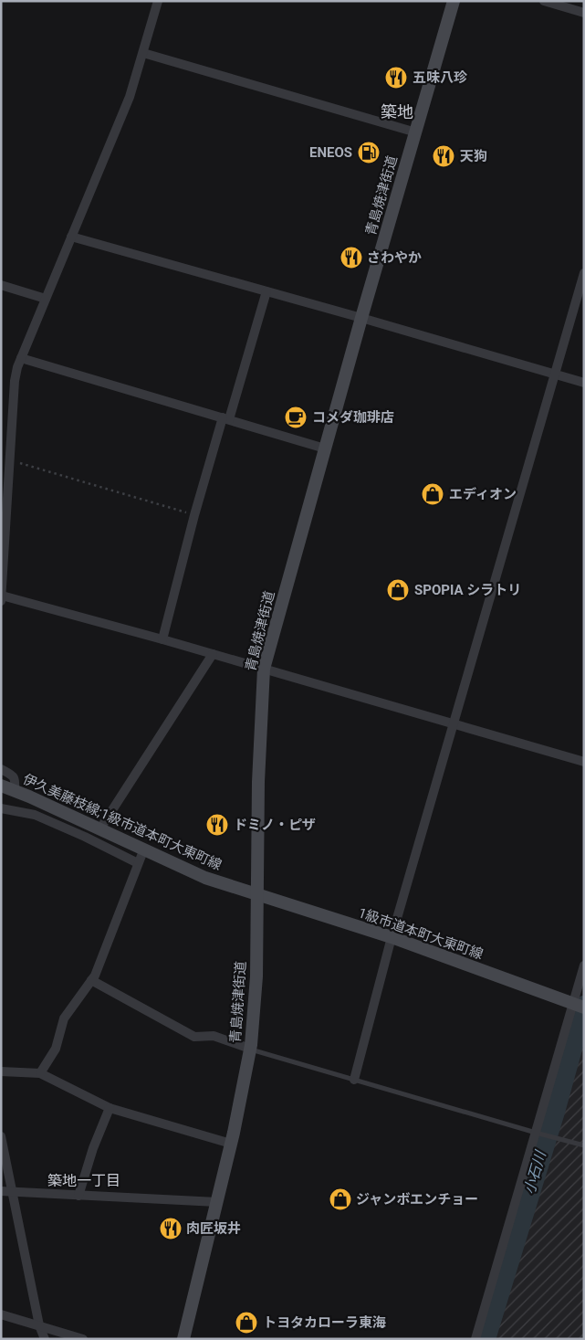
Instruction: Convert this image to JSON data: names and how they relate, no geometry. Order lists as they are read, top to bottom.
{
  "streets": {
    "main road": ["青島焼津街道", "伊久美藤枝線;1級市道本町大東町線", "1級市道本町大東町線"]
  },
  "crossings": [
    ["青島焼津街道", "伊久美藤枝線;1級市道本町大東町線"],
    ["青島焼津街道", "1級市道本町大東町線"],
    ["伊久美藤枝線;1級市道本町大東町線", "1級市道本町大東町線"]
  ],
  "districts": ["築地", "築地一丁目"],
  "water": ["小石川"],
  "places": {
    "restaurant": [
      "五味八珍",
      "天狗",
      "さわやか",
      "ドミノ・ピザ",
      "肉匠坂井"
    ],
    "fuel station": ["ENEOS"],
    "cafe": ["コメダ珈琲店"],
    "shop": [
      "エディオン",
      "SPOPIA シラトリ",
      "ジャンボエンチョー",
      "トヨタカローラ東海"
    ]
  }
}
